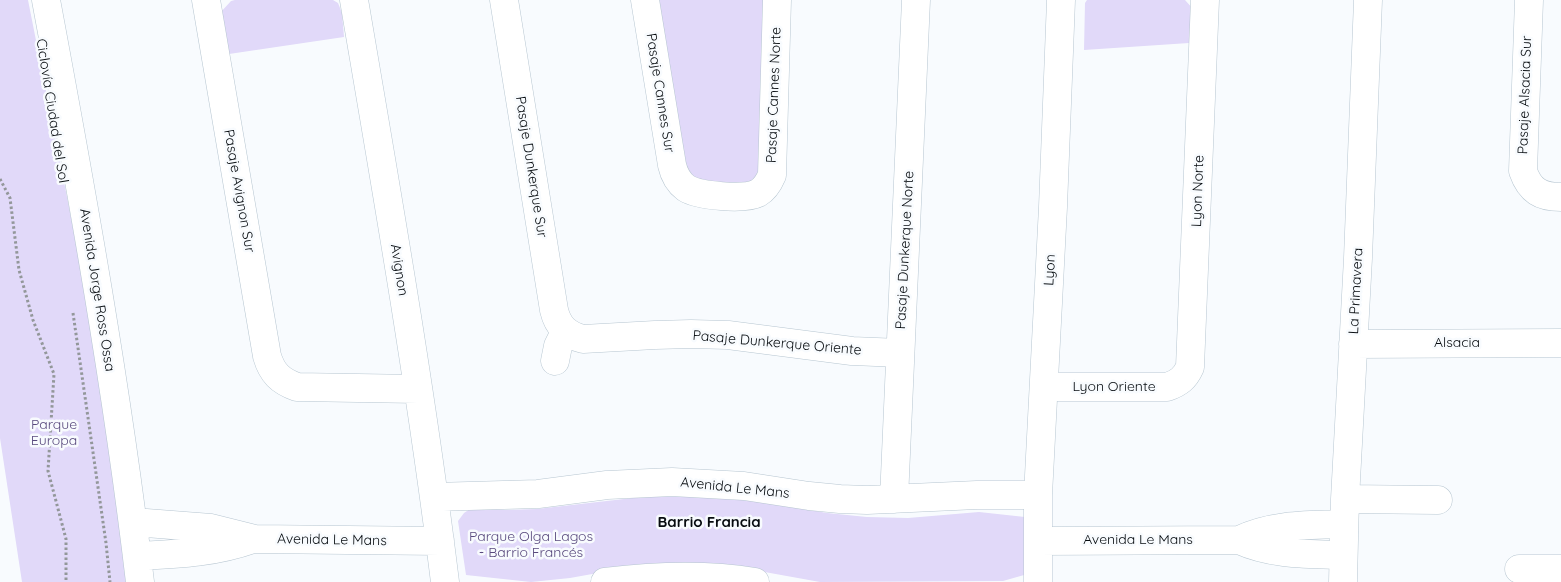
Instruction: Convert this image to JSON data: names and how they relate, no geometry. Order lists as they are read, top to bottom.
{
  "streets": {
    "street": [
      "Pasaje Cannes Sur",
      "Pasaje Cannes Norte",
      "Pasaje Alsacia Sur",
      "Pasaje Dunkerque Sur",
      "Pasaje Avignon Sur",
      "Lyon Norte",
      "Pasaje Dunkerque Norte",
      "Avignon",
      "Lyon",
      "Avenida Jorge Ross Ossa",
      "La Primavera",
      "Pasaje Dunkerque Oriente",
      "Alsacia",
      "Lyon Oriente",
      "Avenida Le Mans"
    ]
  },
  "crossings": [
    ["Pasaje Cannes Sur", "Pasaje Cannes Norte"],
    ["Pasaje Dunkerque Sur", "Pasaje Dunkerque Oriente"],
    ["Pasaje Avignon Sur", "Avignon"],
    ["Lyon Norte", "Lyon Oriente"],
    ["Pasaje Dunkerque Norte", "Pasaje Dunkerque Oriente"],
    ["Pasaje Dunkerque Norte", "Avenida Le Mans"],
    ["Avignon", "Avenida Le Mans"],
    ["Lyon", "Lyon Oriente"],
    ["Lyon", "Avenida Le Mans"],
    ["Avenida Jorge Ross Ossa", "Avenida Le Mans"],
    ["La Primavera", "Alsacia"],
    ["La Primavera", "Avenida Le Mans"]
  ],
  "districts": ["Barrio Francia"],
  "parks": ["Parque Europa", "Parque Olga Lagos - Barrio Francés"]
}
